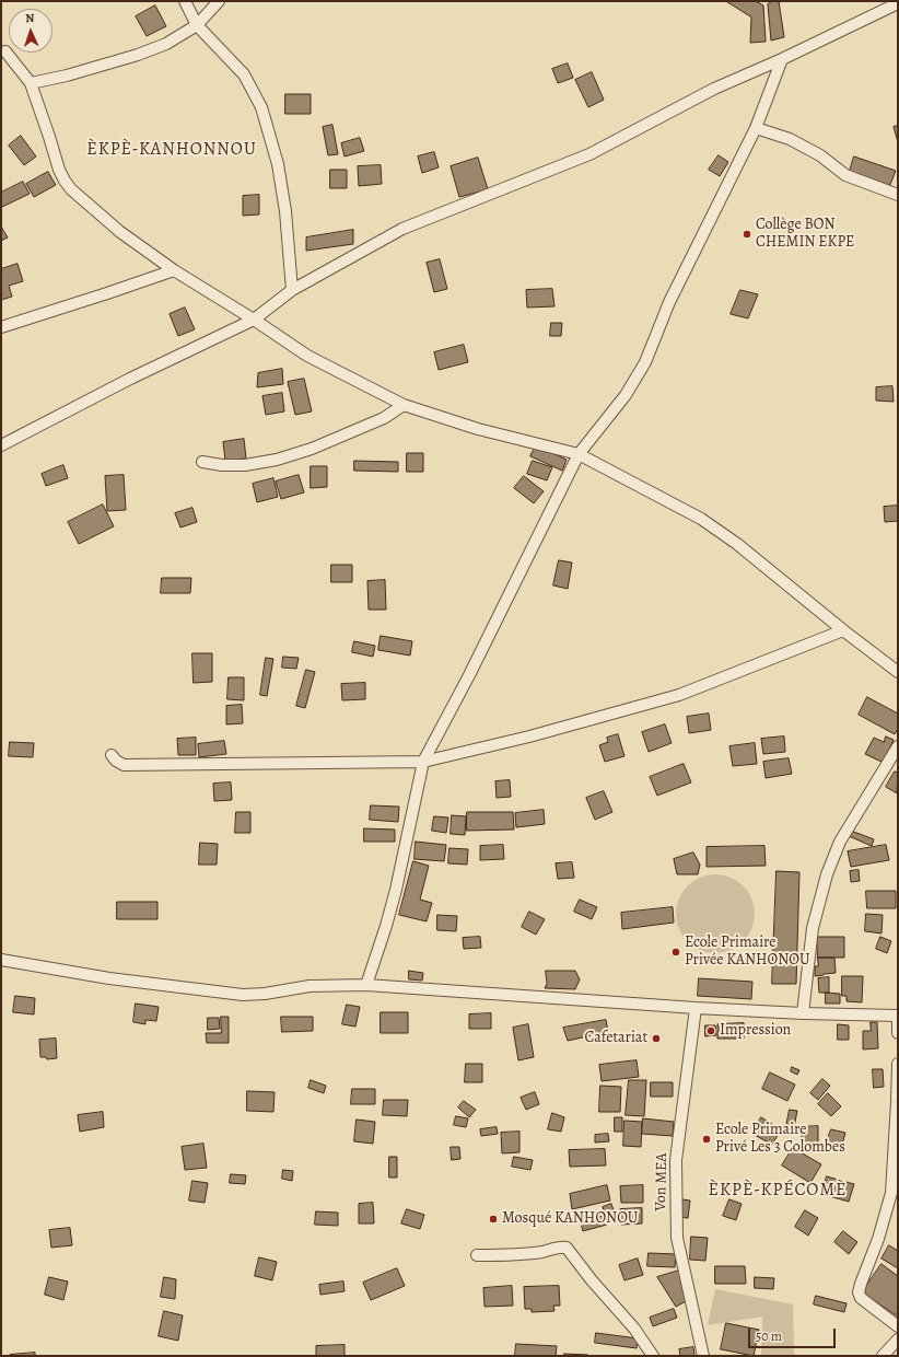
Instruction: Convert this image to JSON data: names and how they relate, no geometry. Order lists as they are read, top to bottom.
{
  "streets": {
    "street": ["Von MEA"]
  },
  "districts": ["ÈKPÈ-KANHONNOU", "ÈKPÈ-KPÉCOMÈ"],
  "places": [
    "Collège BON CHEMIN EKPE",
    "Ecole Primaire Privée KANHONOU",
    "Impression",
    "Cafetariat",
    "Ecole Primaire Privé Les 3 Colombes",
    "Mosqué KANHONOU"
  ],
  "scale_bar": "50 m",
  "north": "top"
}
